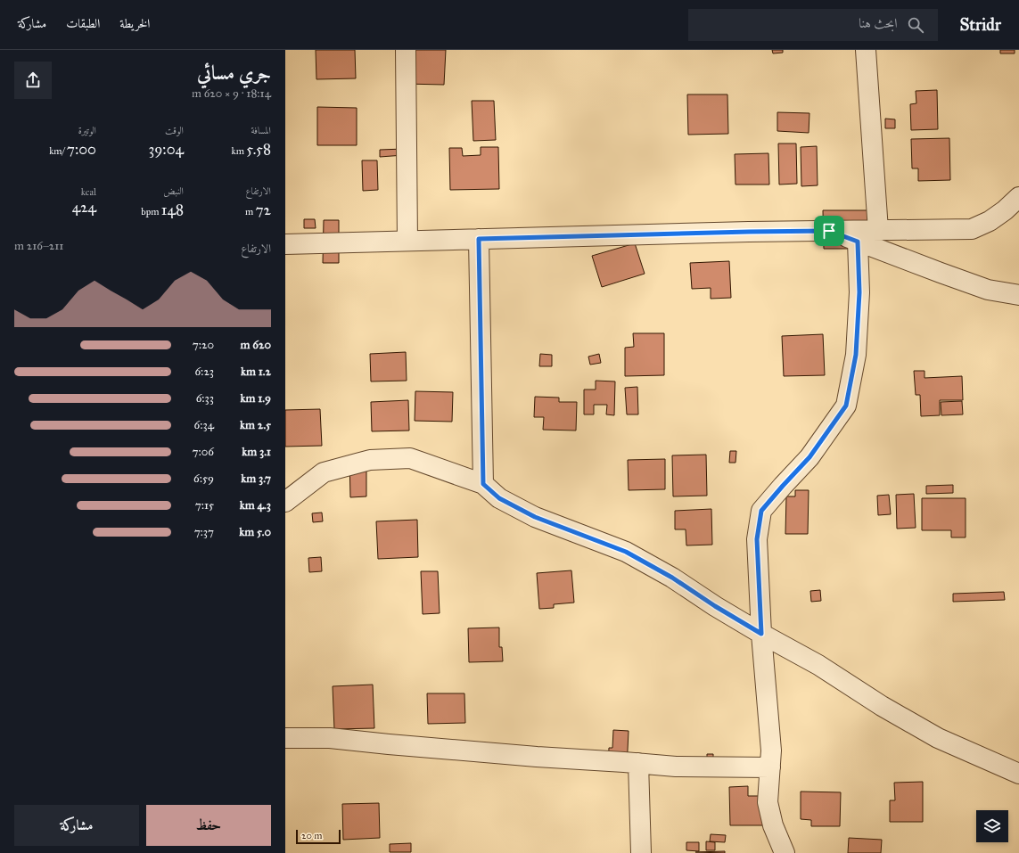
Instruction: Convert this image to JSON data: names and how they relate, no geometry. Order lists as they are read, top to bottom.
{
  "scale_bar": "20 m",
  "page": {
    "header": "Stridr",
    "search": "ابحث هنا",
    "nav": ["الخريطة", "الطبقات", "مشاركة"],
    "heading": ["جري مسائي", "18:14 · 9 × 620 m"],
    "stats": [
      ["المسافة", "5.58 km"],
      ["الوقت", "39:04"],
      ["الوتيرة", "7:00 /km"],
      ["الارتفاع", "72 m"],
      ["النبض", "148 bpm"],
      ["kcal", "424"]
    ],
    "chart": ["الارتفاع", "211–216 m"],
    "list": [
      {
        "name": "620 m",
        "note": "7:20"
      },
      {
        "name": "1.2 km",
        "note": "6:23"
      },
      {
        "name": "1.9 km",
        "note": "6:33"
      },
      {
        "name": "2.5 km",
        "note": "6:34"
      },
      {
        "name": "3.1 km",
        "note": "7:06"
      },
      {
        "name": "3.7 km",
        "note": "6:59"
      },
      {
        "name": "4.3 km",
        "note": "7:15"
      },
      {
        "name": "5.0 km",
        "note": "7:37"
      }
    ],
    "buttons": ["حفظ", "مشاركة"],
    "scale": "20 m"
  }
}
